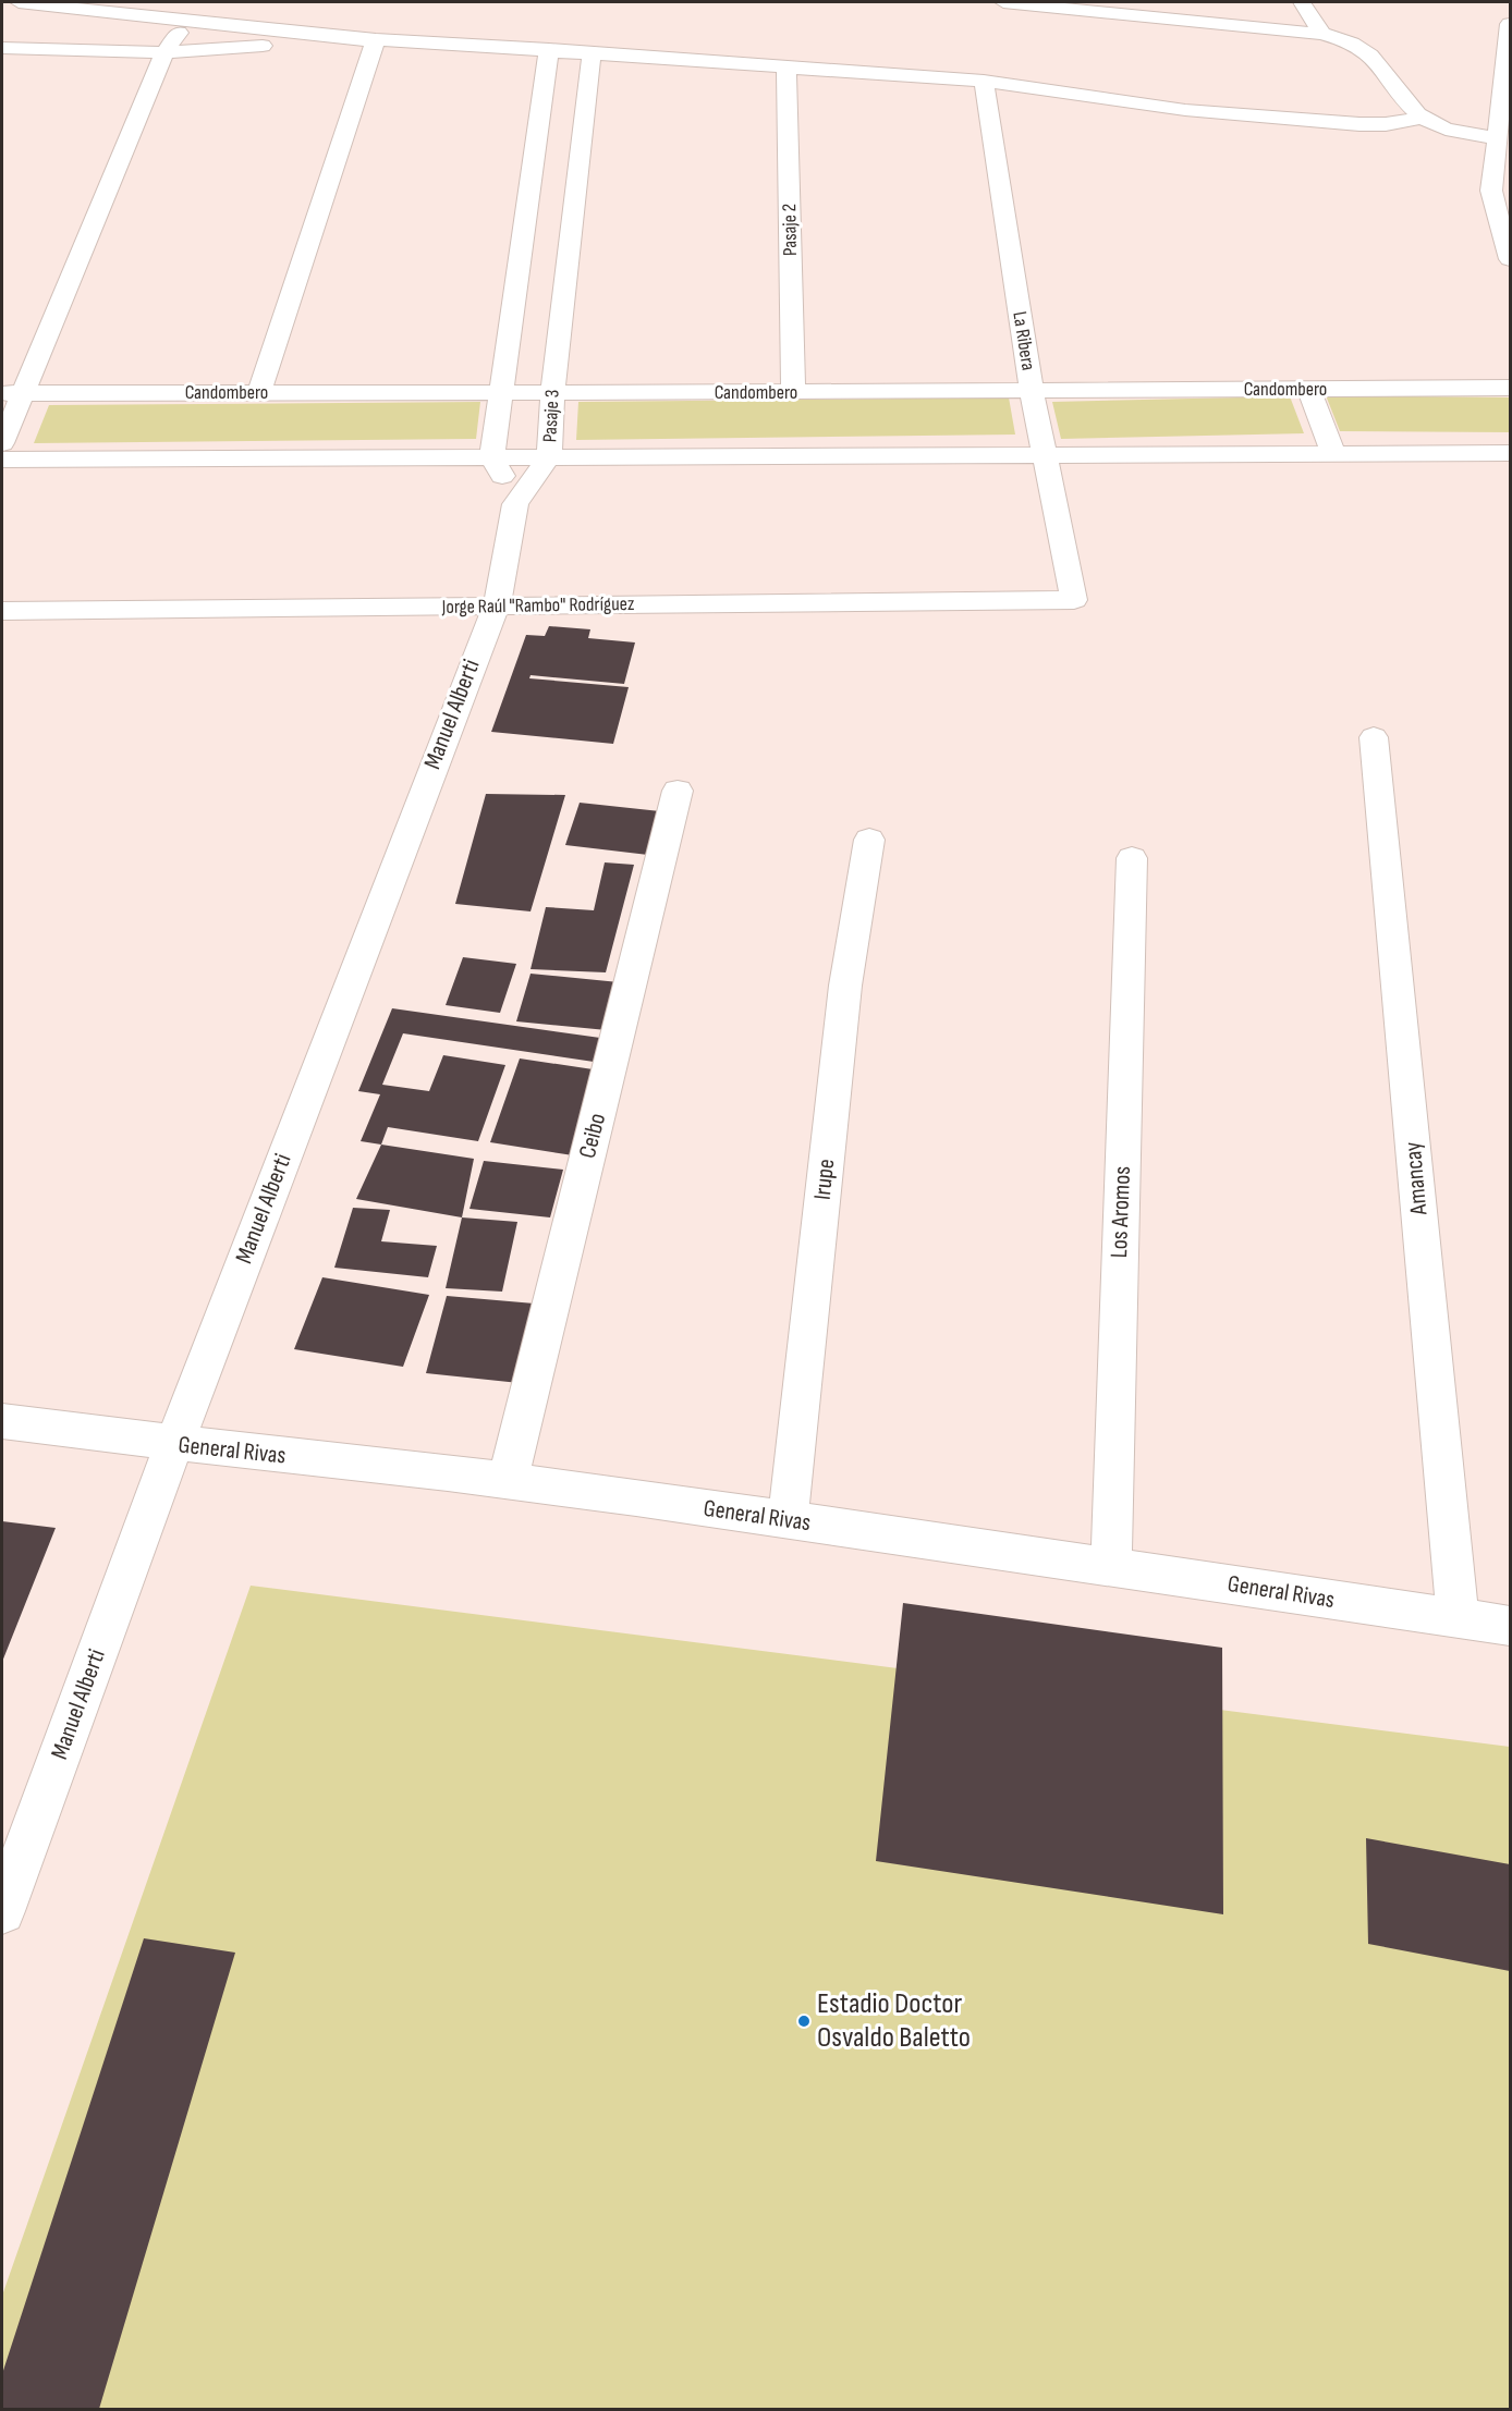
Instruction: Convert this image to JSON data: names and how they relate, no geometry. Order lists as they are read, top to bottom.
{
  "streets": {
    "street": [
      "Pasaje 2",
      "La Ribera",
      "Candombero",
      "Pasaje 3",
      "Jorge Raúl \"Rambo\" Rodríguez",
      "Manuel Alberti",
      "Ceibo",
      "Amancay",
      "Irupe",
      "Los Aromos",
      "General Rivas"
    ]
  },
  "crossings": [
    ["Pasaje 2", "Candombero"],
    ["La Ribera", "Candombero"],
    ["La Ribera", "Jorge Raúl \"Rambo\" Rodríguez"],
    ["Candombero", "Pasaje 3"],
    ["Pasaje 3", "Manuel Alberti"],
    ["Jorge Raúl \"Rambo\" Rodríguez", "Manuel Alberti"],
    ["Manuel Alberti", "General Rivas"],
    ["Ceibo", "General Rivas"],
    ["Amancay", "General Rivas"],
    ["Irupe", "General Rivas"],
    ["Los Aromos", "General Rivas"]
  ],
  "places": ["Estadio Doctor Osvaldo Baletto"]
}
